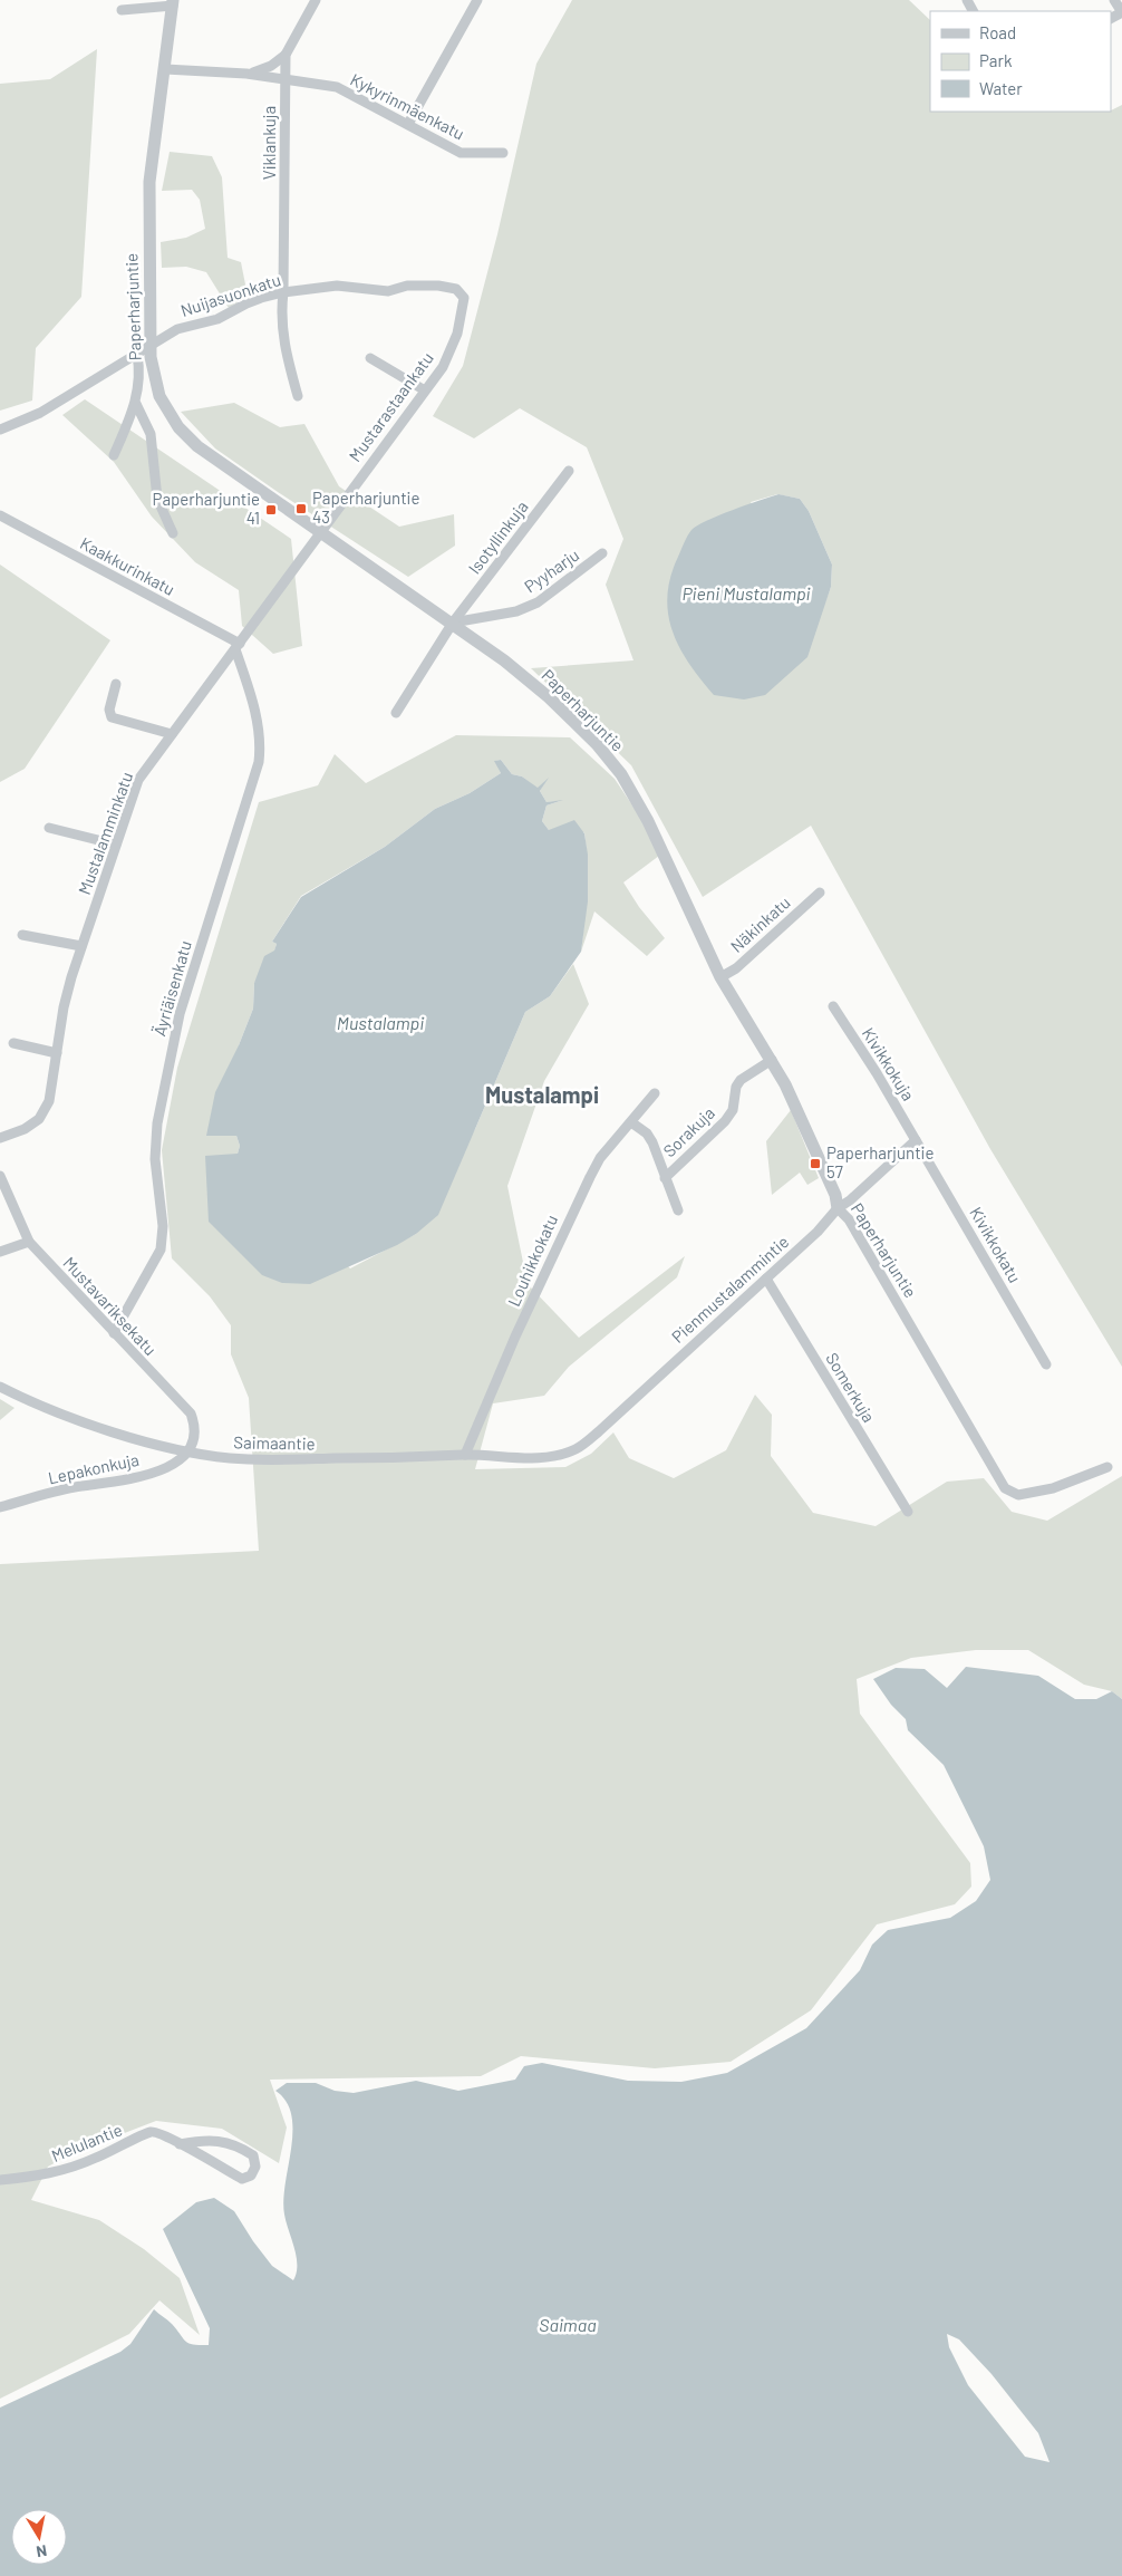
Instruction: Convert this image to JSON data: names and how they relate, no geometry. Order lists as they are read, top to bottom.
{
  "streets": {
    "street": [
      "Kykyrinmäenkatu",
      "Viklankuja",
      "Nuijasuonkatu",
      "Paperharjuntie",
      "Mustarastaankatu",
      "Isotyllinkuja",
      "Kaakkurinkatu",
      "Pyyharju",
      "Mustalamminkatu",
      "Näkinkatu",
      "Äyriäisenkatu",
      "Kivikkokuja",
      "Sorakuja",
      "Kivikkokatu",
      "Louhikkokatu",
      "Pienmustalammintie",
      "Mustavariksekatu",
      "Somerkuja",
      "Saimaantie",
      "Lepakonkuja",
      "Melulantie"
    ]
  },
  "crossings": [
    ["Kykyrinmäenkatu", "Viklankuja"],
    ["Kykyrinmäenkatu", "Paperharjuntie"],
    ["Viklankuja", "Nuijasuonkatu"],
    ["Nuijasuonkatu", "Paperharjuntie"],
    ["Nuijasuonkatu", "Mustarastaankatu"],
    ["Paperharjuntie", "Mustarastaankatu"],
    ["Paperharjuntie", "Isotyllinkuja"],
    ["Paperharjuntie", "Pyyharju"],
    ["Paperharjuntie", "Mustalamminkatu"],
    ["Paperharjuntie", "Näkinkatu"],
    ["Paperharjuntie", "Sorakuja"],
    ["Paperharjuntie", "Pienmustalammintie"],
    ["Mustarastaankatu", "Mustalamminkatu"],
    ["Isotyllinkuja", "Pyyharju"],
    ["Kaakkurinkatu", "Mustalamminkatu"],
    ["Kaakkurinkatu", "Äyriäisenkatu"],
    ["Mustalamminkatu", "Äyriäisenkatu"],
    ["Äyriäisenkatu", "Mustavariksekatu"],
    ["Kivikkokuja", "Kivikkokatu"],
    ["Kivikkokuja", "Pienmustalammintie"],
    ["Kivikkokatu", "Pienmustalammintie"],
    ["Louhikkokatu", "Saimaantie"],
    ["Pienmustalammintie", "Somerkuja"],
    ["Pienmustalammintie", "Saimaantie"],
    ["Mustavariksekatu", "Saimaantie"],
    ["Mustavariksekatu", "Lepakonkuja"],
    ["Saimaantie", "Lepakonkuja"]
  ],
  "districts": ["Mustalampi"],
  "water": ["Pieni Mustalampi", "Mustalampi", "Saimaa"],
  "places": {
    "transit": ["Paperharjuntie 43", "Paperharjuntie 41", "Paperharjuntie 57"]
  },
  "legend": ["Road", "Park", "Water"],
  "north": "bottom"
}
